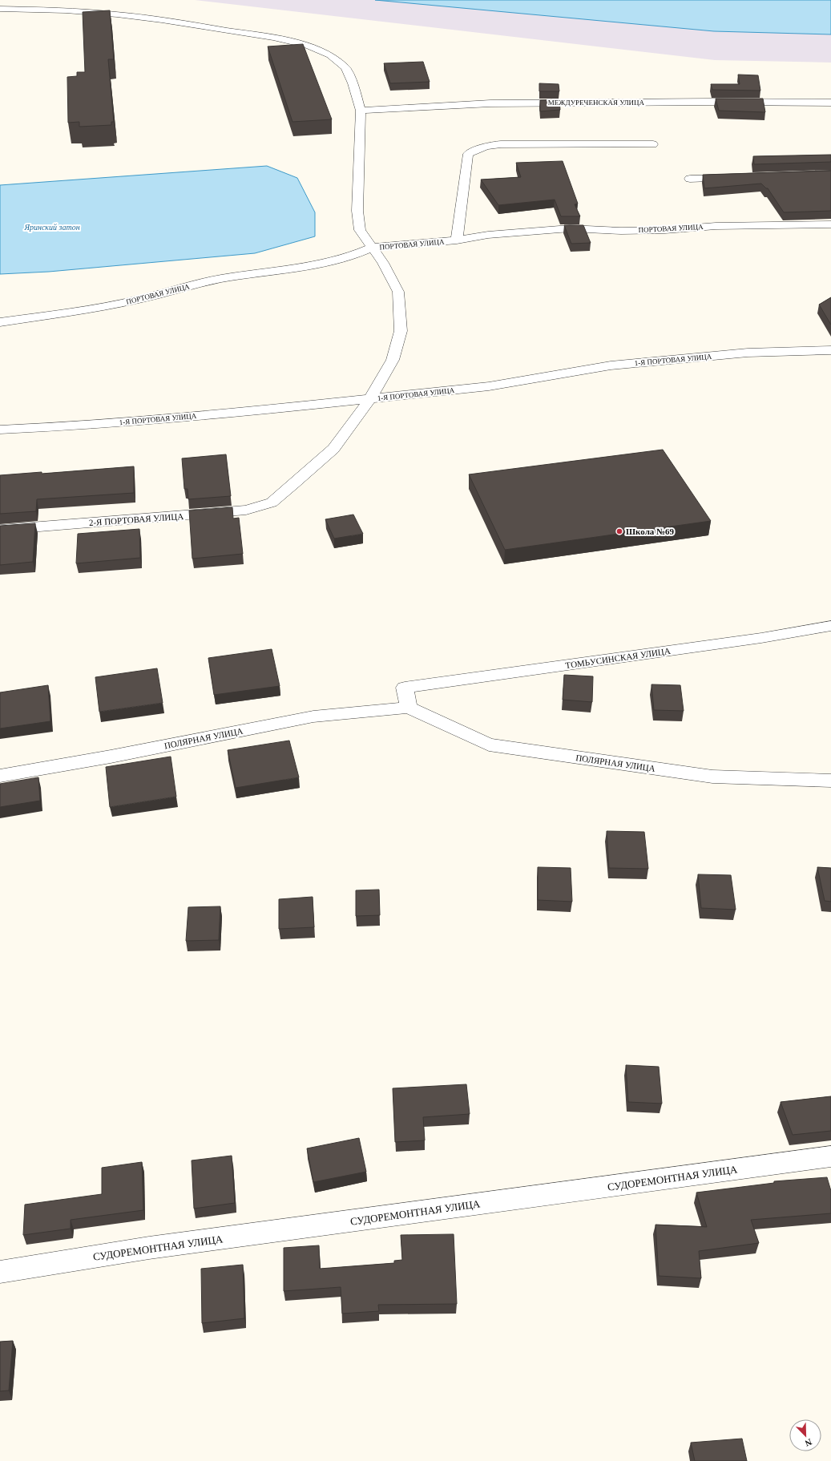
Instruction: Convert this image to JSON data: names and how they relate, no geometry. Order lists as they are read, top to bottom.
{
  "streets": {
    "street": [
      "МЕЖДУРЕЧЕНСКАЯ УЛИЦА",
      "ПОРТОВАЯ УЛИЦА",
      "1-Я ПОРТОВАЯ УЛИЦА",
      "2-Я ПОРТОВАЯ УЛИЦА",
      "ТОМЬУСИНСКАЯ УЛИЦА",
      "ПОЛЯРНАЯ УЛИЦА",
      "СУДОРЕМОНТНАЯ УЛИЦА"
    ]
  },
  "crossings": [
    ["1-Я ПОРТОВАЯ УЛИЦА", "2-Я ПОРТОВАЯ УЛИЦА"],
    ["ТОМЬУСИНСКАЯ УЛИЦА", "ПОЛЯРНАЯ УЛИЦА"]
  ],
  "water": ["Яринский затон"],
  "places": ["Школа №69"],
  "north": "bottom right"
}
